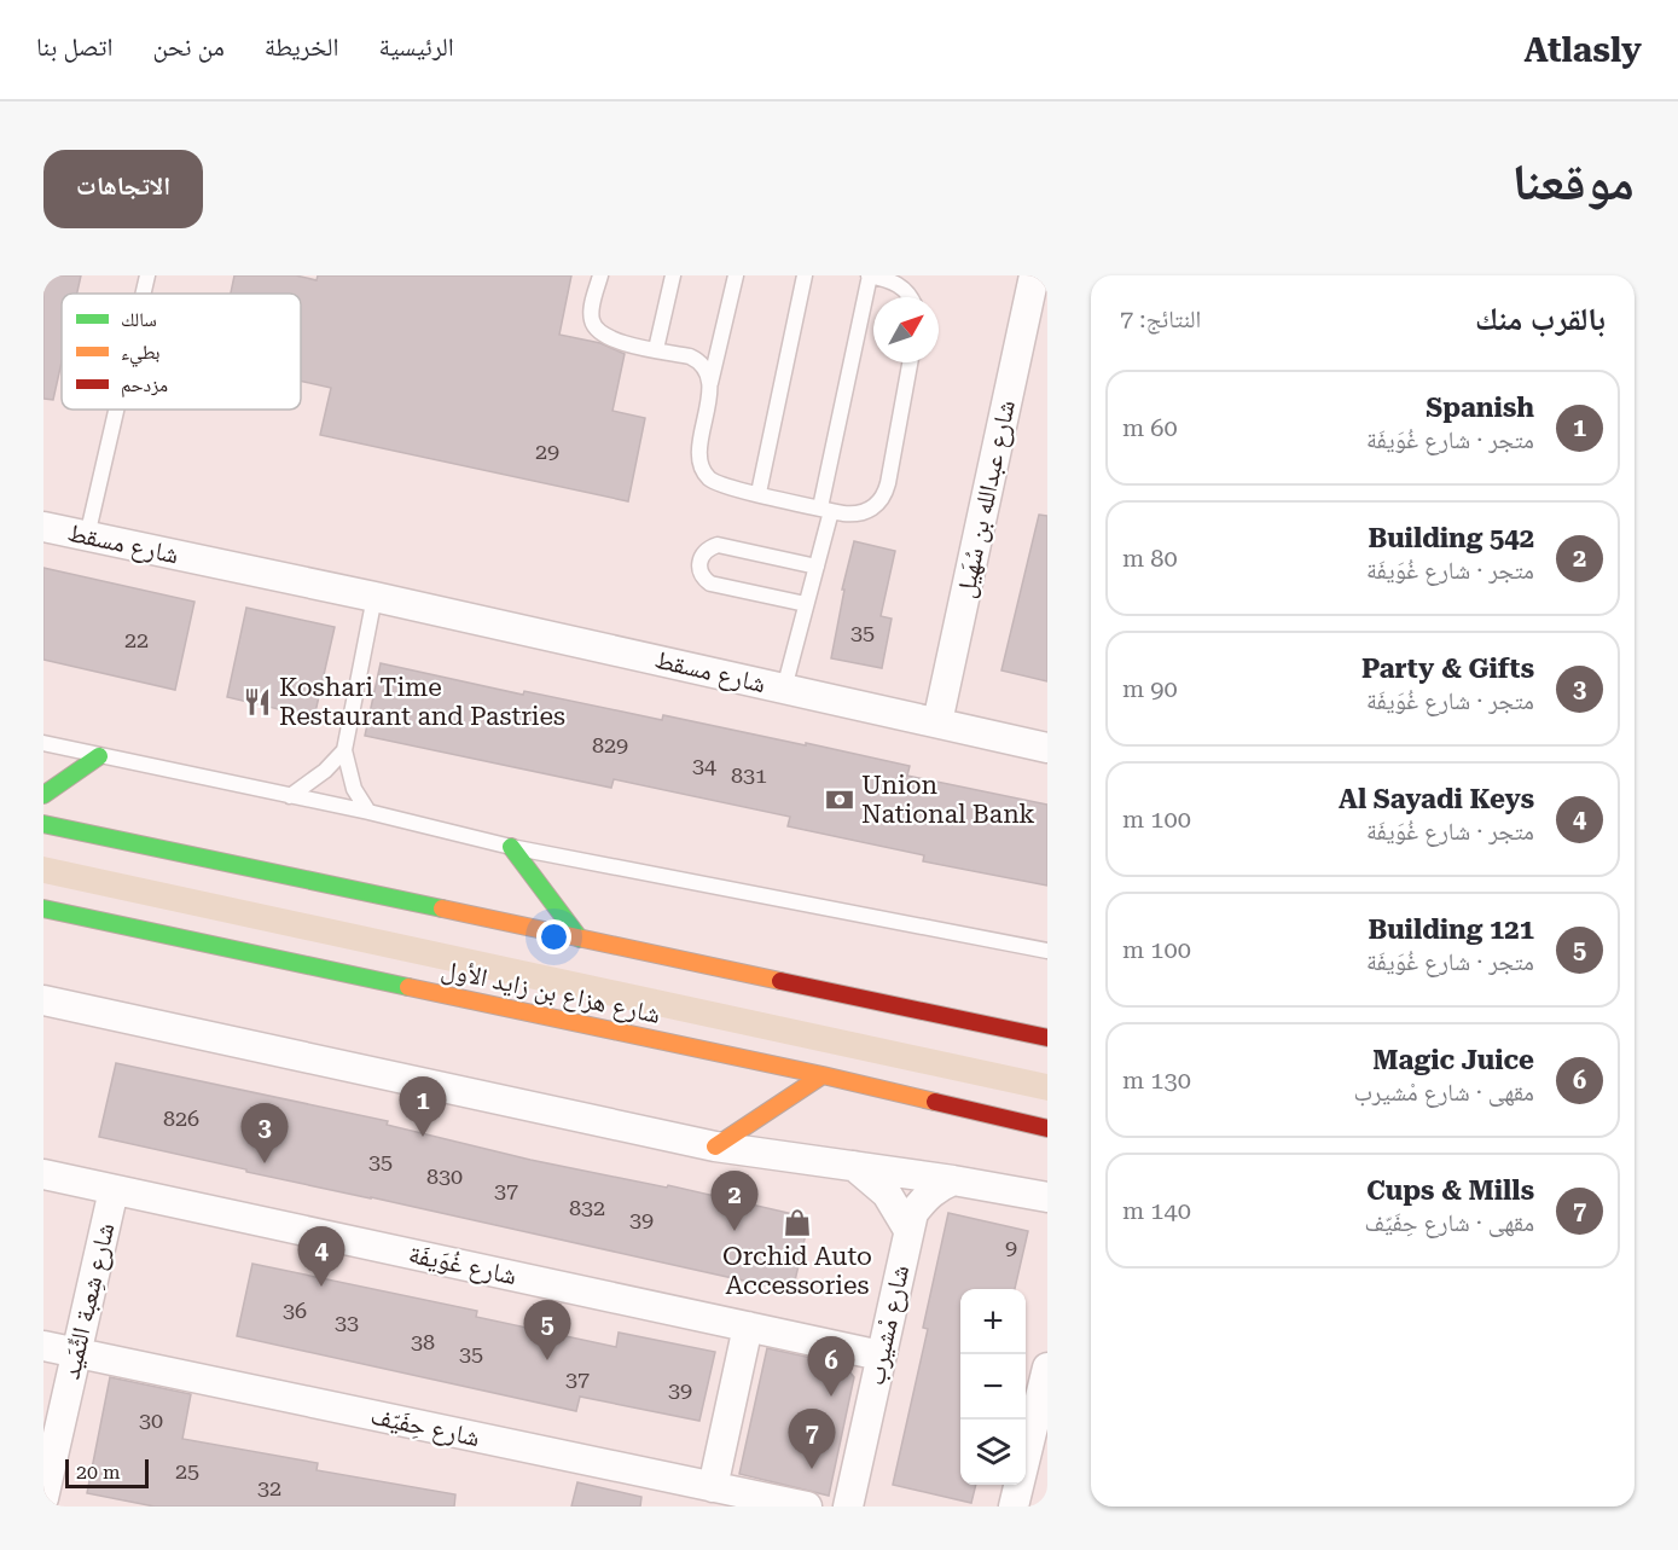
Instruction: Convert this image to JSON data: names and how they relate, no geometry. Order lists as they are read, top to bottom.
{
  "streets": {
    "main road": ["شارع هزاع بن زايد الأول"],
    "street": [
      "شارع عبدالله بن سُهَيل",
      "شارع مسقط",
      "شارع غُوَيفَة",
      "شارع شِعبة الثِّمَيد",
      "شارع مْشيرب",
      "شارع حِفَيّف"
    ]
  },
  "crossings": [
    ["شارع عبدالله بن سُهَيل", "شارع مسقط"],
    ["شارع غُوَيفَة", "شارع شِعبة الثِّمَيد"],
    ["شارع غُوَيفَة", "شارع مْشيرب"],
    ["شارع شِعبة الثِّمَيد", "شارع حِفَيّف"]
  ],
  "places": {
    "restaurant": ["Koshari Time Restaurant and Pastries"],
    "bank": ["Union National Bank"],
    "shop": ["Orchid Auto Accessories"]
  },
  "house_numbers": [
    "29",
    "35",
    "22",
    "829",
    "34",
    "831",
    "826",
    "35",
    "830",
    "37",
    "832",
    "39",
    "9",
    "36",
    "33",
    "38",
    "35",
    "37",
    "39",
    "30",
    "25",
    "32"
  ],
  "legend": ["سالك", "بطيء", "مزدحم"],
  "scale_bar": "20 m",
  "north": "top right",
  "page": {
    "header": "Atlasly",
    "nav": [
      "الرئيسية",
      "الخريطة",
      "من نحن",
      "اتصل بنا"
    ],
    "title": "موقعنا",
    "buttons": "الاتجاهات",
    "heading": ["بالقرب منك", "النتائج: 7"],
    "list": [
      {
        "mark": "1",
        "name": "Spanish",
        "note": "متجر · شارع غُوَيفَة",
        "value": "60 m"
      },
      {
        "mark": "2",
        "name": "Building 542",
        "note": "متجر · شارع غُوَيفَة",
        "value": "80 m"
      },
      {
        "mark": "3",
        "name": "Party & Gifts",
        "note": "متجر · شارع غُوَيفَة",
        "value": "90 m"
      },
      {
        "mark": "4",
        "name": "Al Sayadi Keys",
        "note": "متجر · شارع غُوَيفَة",
        "value": "100 m"
      },
      {
        "mark": "5",
        "name": "Building 121",
        "note": "متجر · شارع غُوَيفَة",
        "value": "100 m"
      },
      {
        "mark": "6",
        "name": "Magic Juice",
        "note": "مقهى · شارع مْشيرب",
        "value": "130 m"
      },
      {
        "mark": "7",
        "name": "Cups & Mills",
        "note": "مقهى · شارع حِفَيّف",
        "value": "140 m"
      }
    ],
    "pins": [
      "1",
      "3",
      "2",
      "4",
      "5",
      "6",
      "7"
    ],
    "map_buttons": ["+", "−"],
    "scale": "20 m"
  }
}
